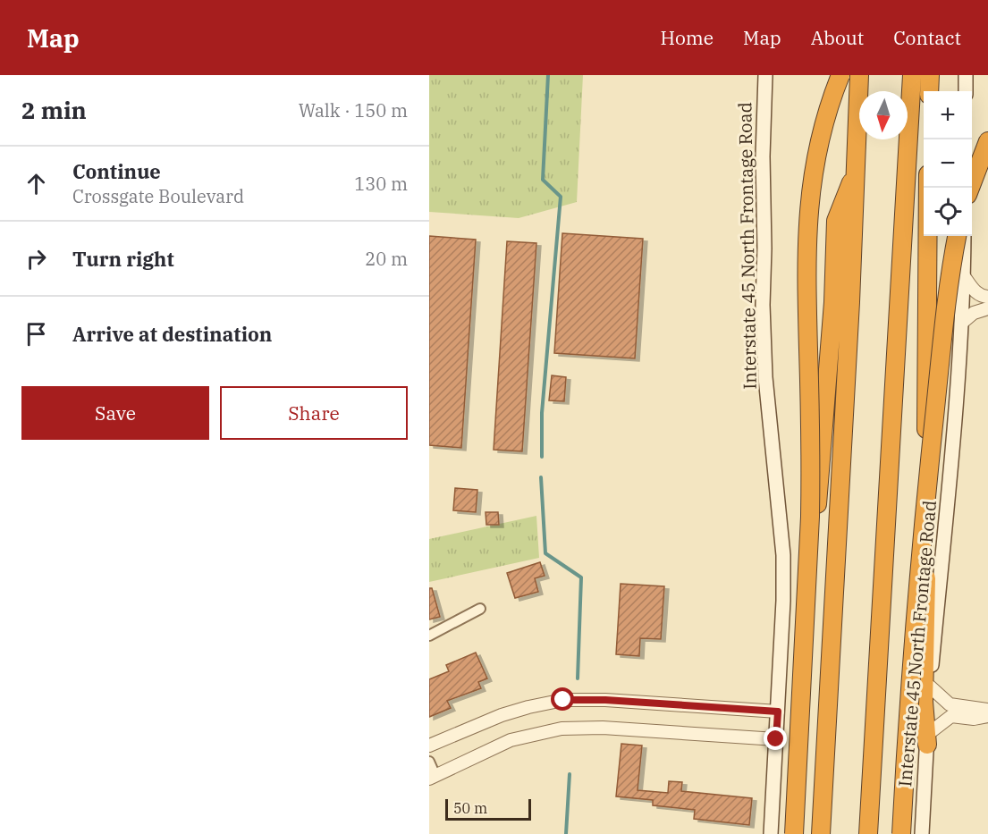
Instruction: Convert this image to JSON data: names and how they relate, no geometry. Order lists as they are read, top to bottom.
{
  "streets": {
    "main road": ["Interstate 45 North Frontage Road"]
  },
  "scale_bar": "50 m",
  "north": "bottom",
  "page": {
    "header": "Map",
    "nav": [
      "Home",
      "Map",
      "About",
      "Contact"
    ],
    "heading": ["2 min", "Walk · 150 m"],
    "map_buttons": ["+", "−"],
    "list": [
      ["Continue", "Crossgate Boulevard", "130 m"],
      ["Turn right", "20 m"],
      "Arrive at destination"
    ],
    "buttons": ["Save", "Share"],
    "scale": "50 m"
  }
}
